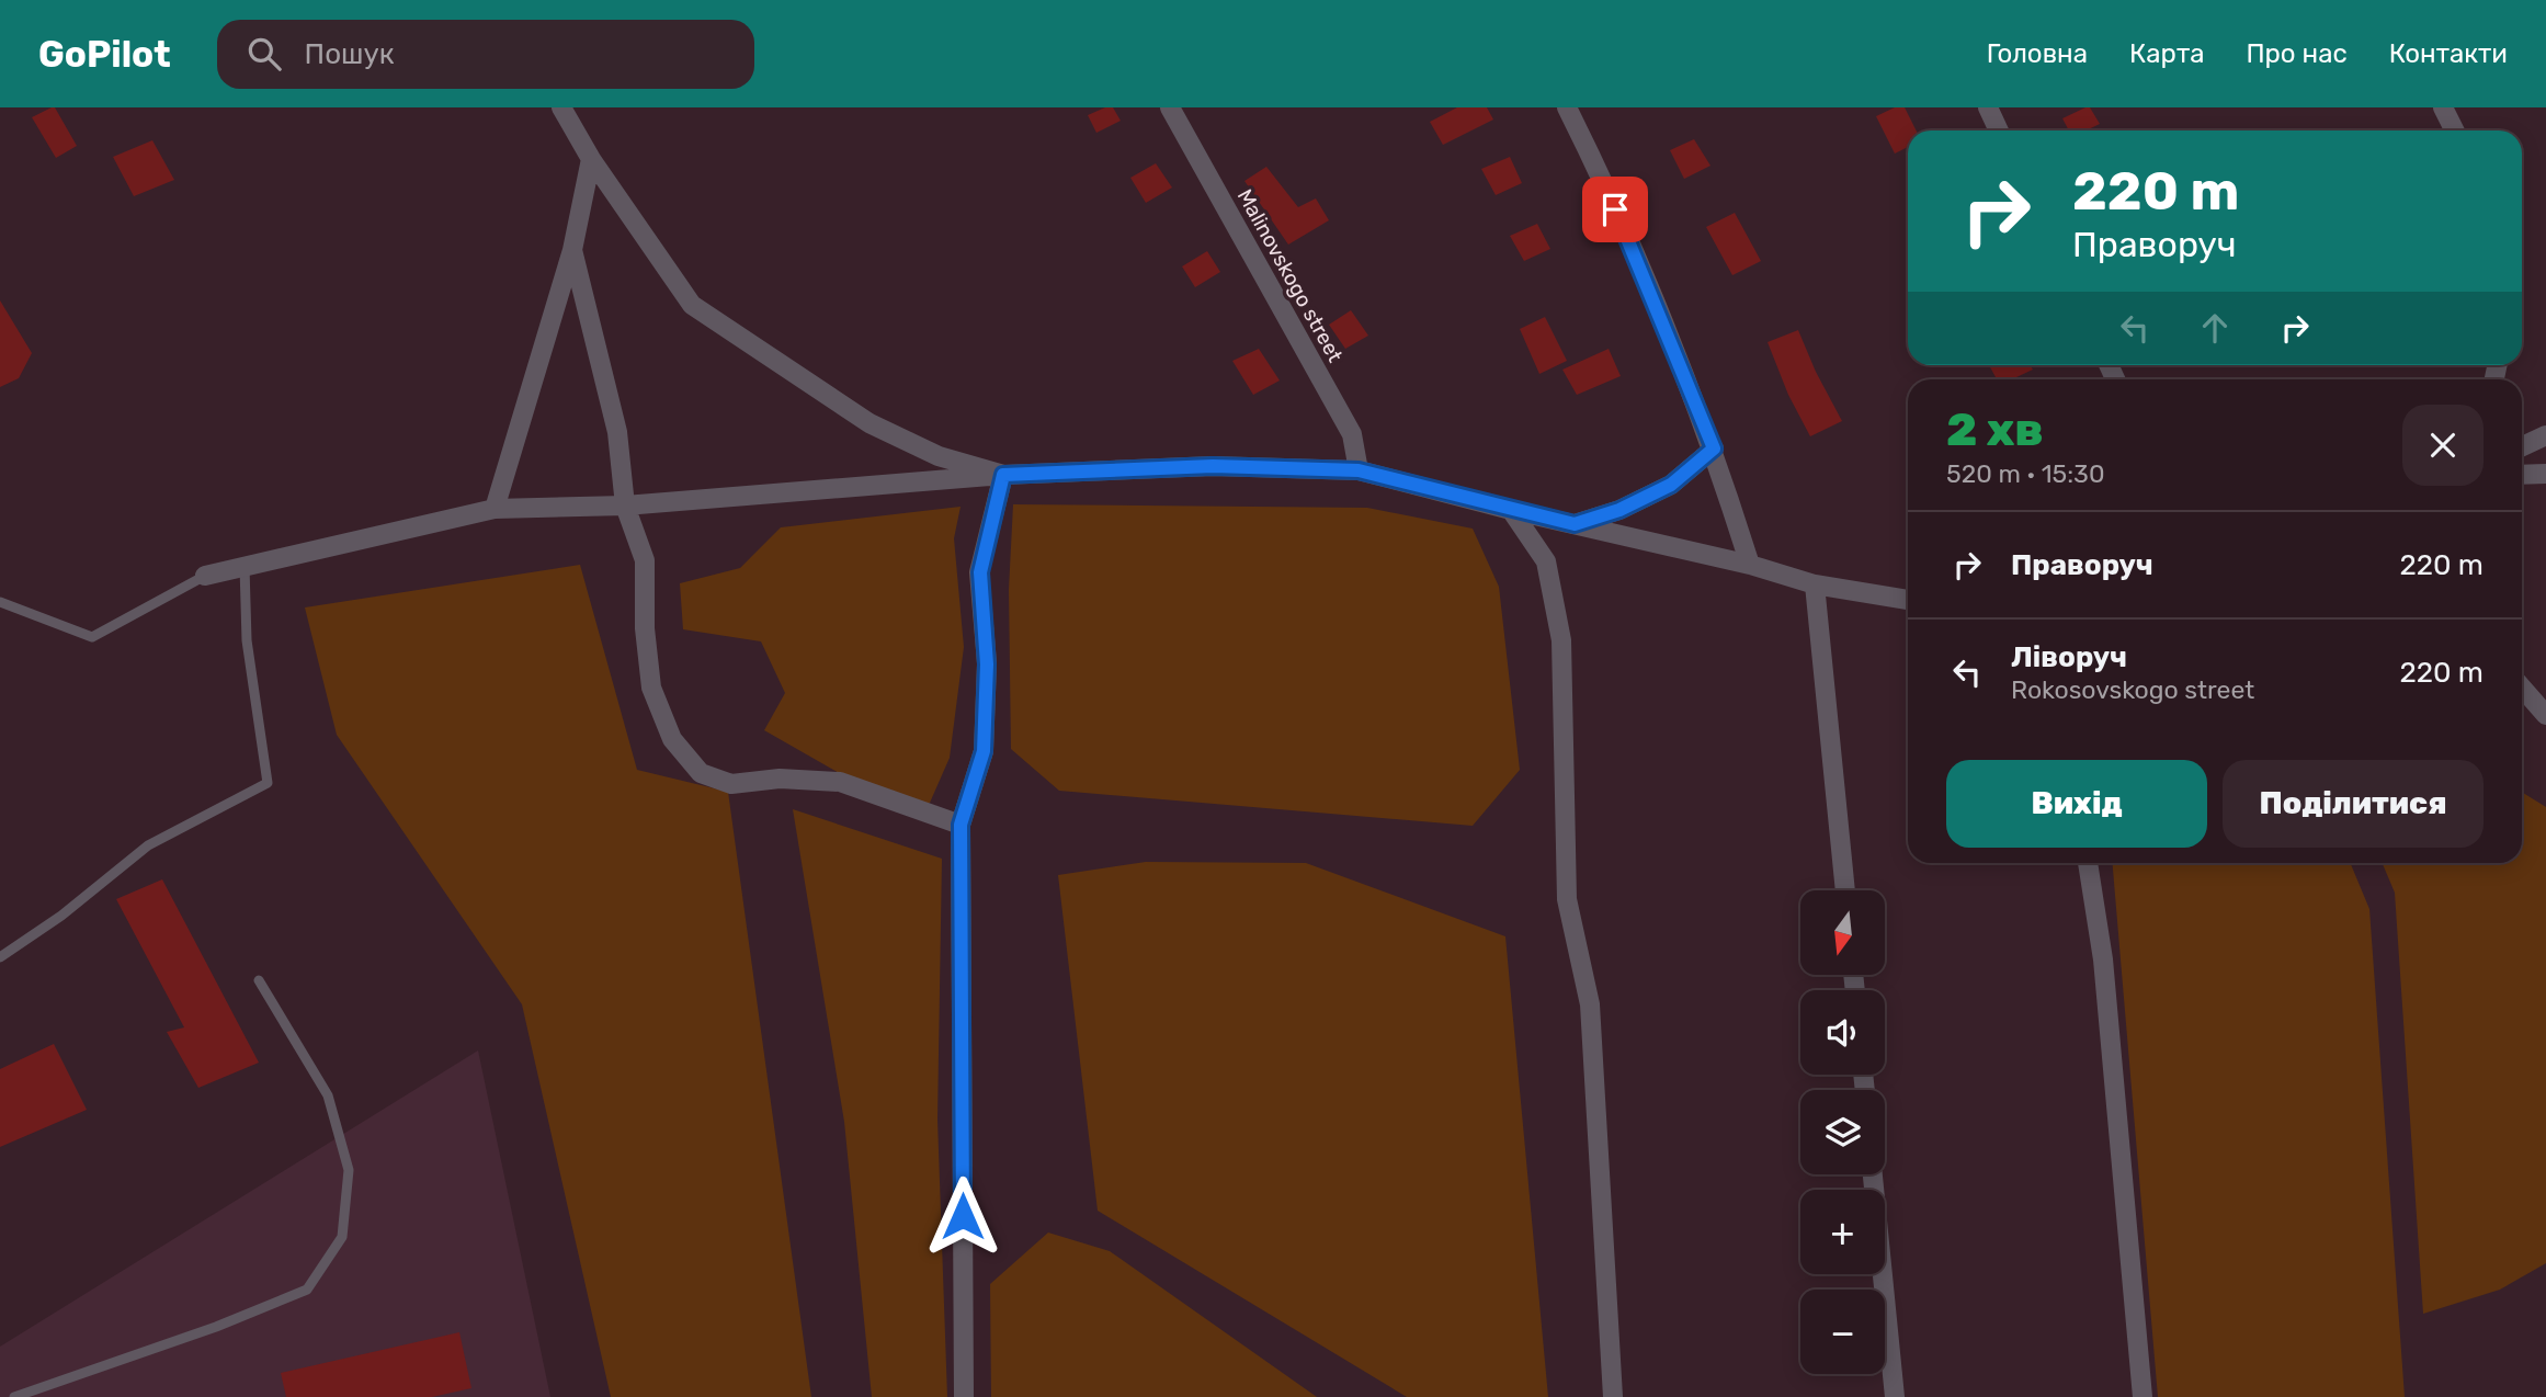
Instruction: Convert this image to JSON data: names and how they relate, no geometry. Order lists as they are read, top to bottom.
{
  "streets": {
    "street": ["Malinovskogo street"]
  },
  "north": "bottom",
  "page": {
    "header": "GoPilot",
    "search": "Пошук",
    "nav": [
      "Головна",
      "Карта",
      "Про нас",
      "Контакти"
    ],
    "turn": ["220 m", "Праворуч"],
    "heading": ["2 хв", "520 m · 15:30"],
    "list": [
      {
        "name": "Праворуч",
        "value": "220 m"
      },
      {
        "name": "Ліворуч",
        "note": "Rokosovskogo street",
        "value": "220 m"
      }
    ],
    "buttons": ["Вихід", "Поділитися"],
    "map_buttons": ["+", "−"]
  }
}
